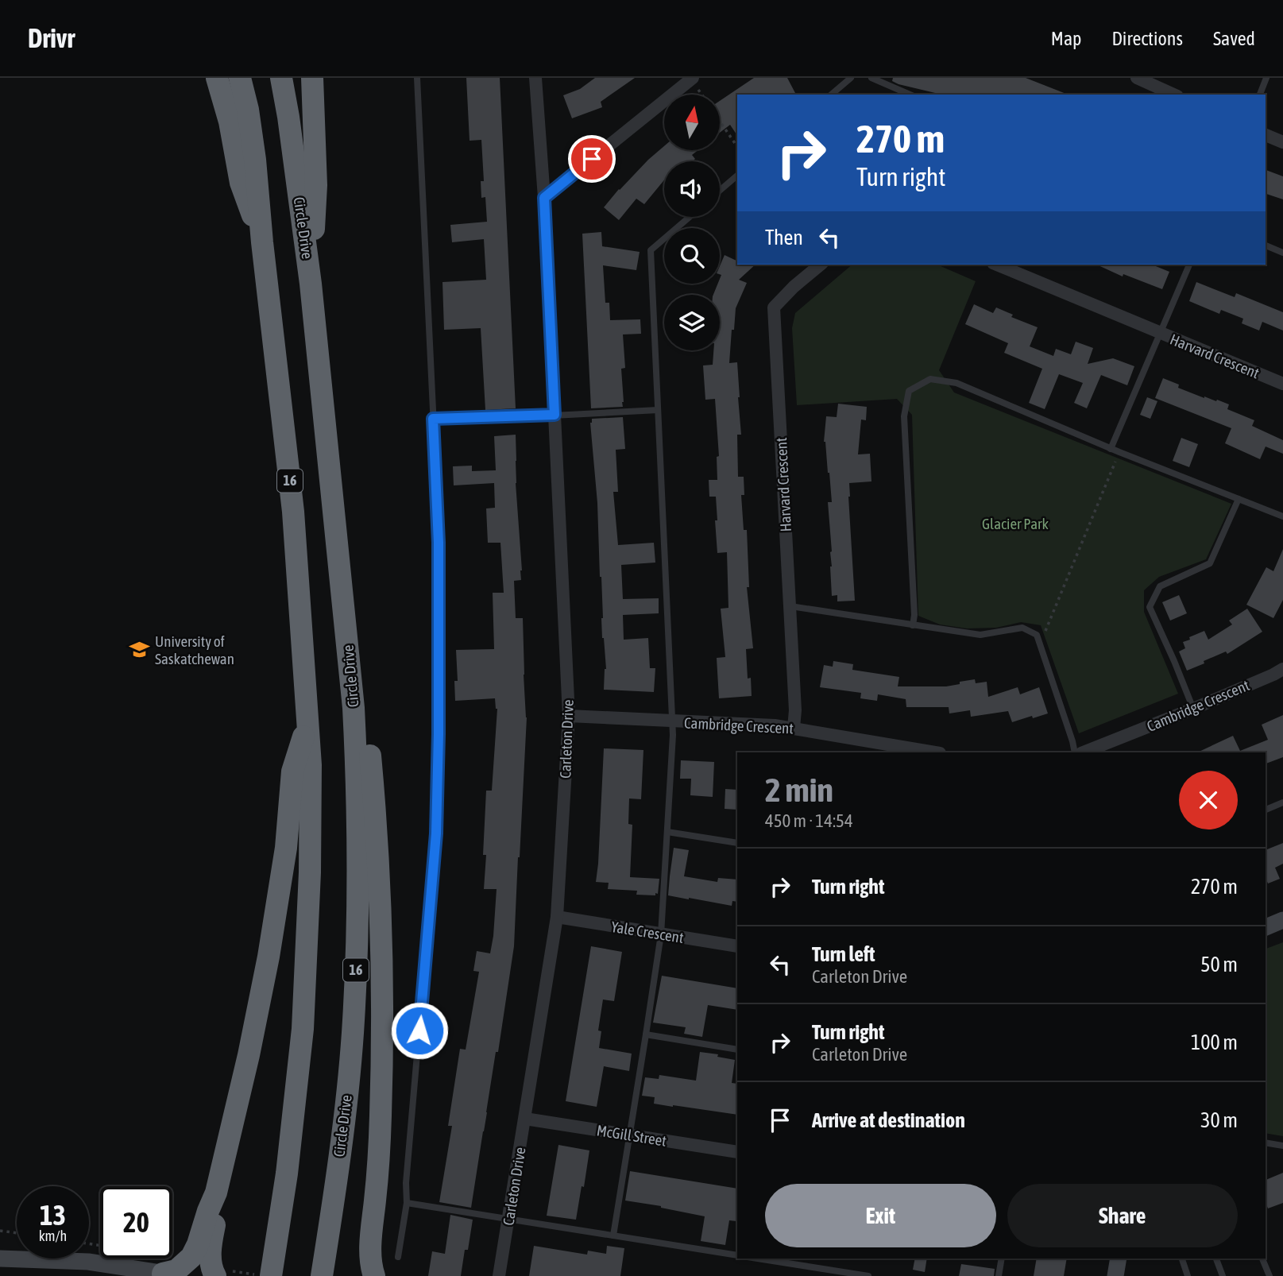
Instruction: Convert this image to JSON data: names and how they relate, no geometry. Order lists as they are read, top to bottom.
{
  "streets": {
    "highway": ["Circle Drive", "16"],
    "street": [
      "Harvard Crescent",
      "Cambridge Crescent",
      "Carleton Drive",
      "Yale Crescent",
      "McGill Street"
    ]
  },
  "crossings": [
    ["Harvard Crescent", "Cambridge Crescent"],
    ["Cambridge Crescent", "Carleton Drive"],
    ["Carleton Drive", "Yale Crescent"],
    ["Carleton Drive", "McGill Street"]
  ],
  "parks": ["Glacier Park"],
  "places": {
    "school or university": ["University of Saskatchewan"]
  },
  "north": "top",
  "page": {
    "header": "Drivr",
    "nav": ["Map", "Directions", "Saved"],
    "turn": ["270 m", "Turn right"],
    "then": "Then",
    "heading": ["2 min", "450 m · 14:54"],
    "list": [
      {
        "name": "Turn right",
        "value": "270 m"
      },
      {
        "name": "Turn left",
        "note": "Carleton Drive",
        "value": "50 m"
      },
      {
        "name": "Turn right",
        "note": "Carleton Drive",
        "value": "100 m"
      },
      {
        "name": "Arrive at destination",
        "value": "30 m"
      }
    ],
    "buttons": ["Exit", "Share"],
    "speed": "13 km/h",
    "limit": "20"
  }
}
